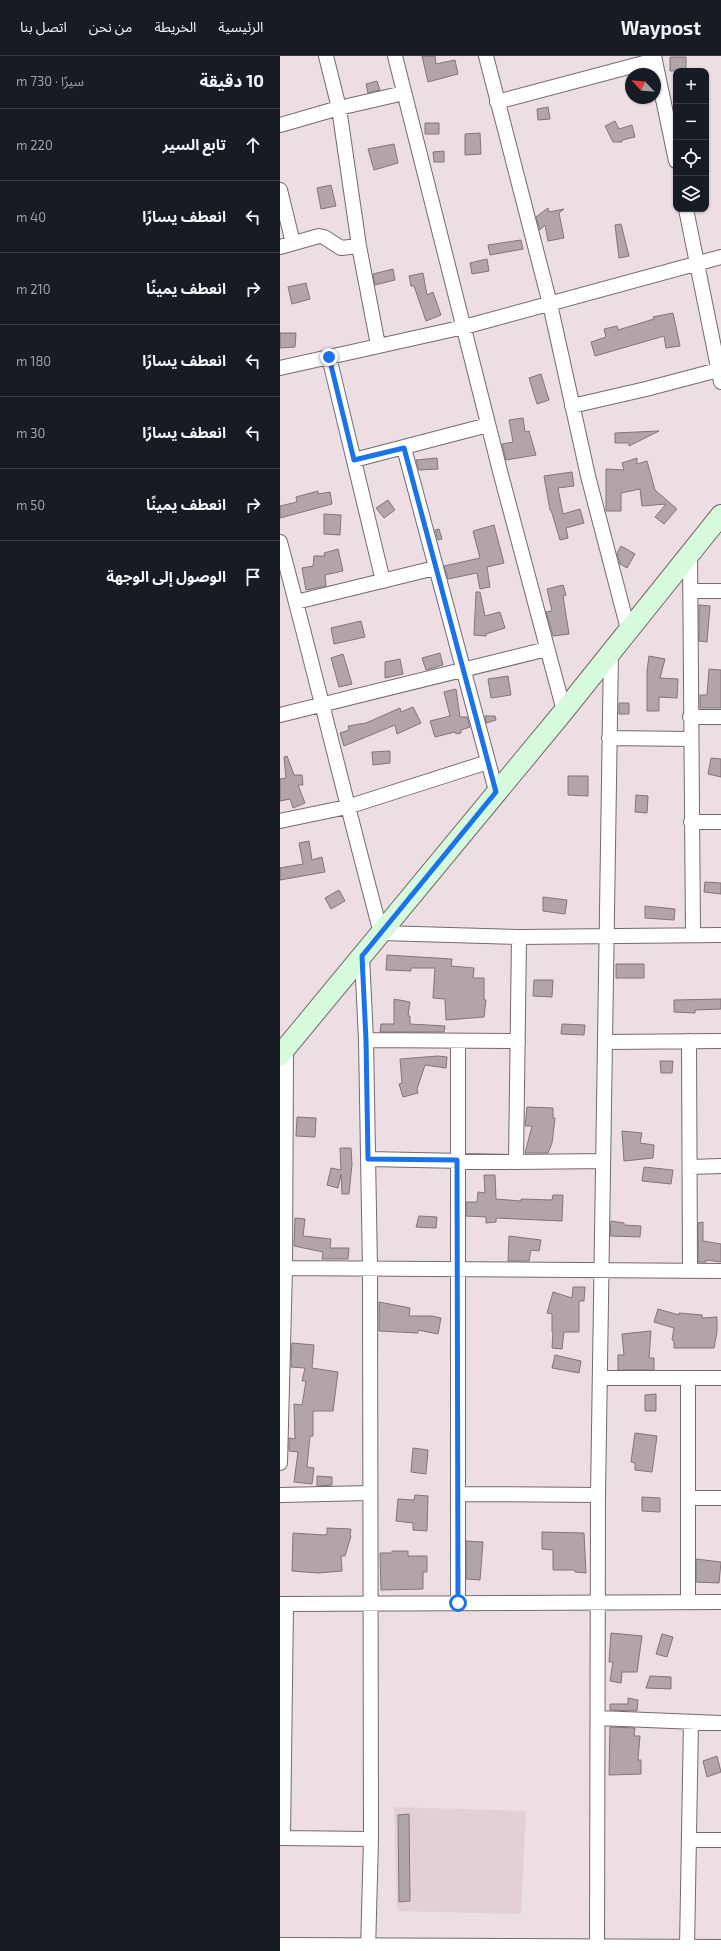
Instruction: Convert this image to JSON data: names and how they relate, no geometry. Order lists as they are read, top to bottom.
{
  "north": "top left",
  "page": {
    "header": "Waypost",
    "nav": [
      "الرئيسية",
      "الخريطة",
      "من نحن",
      "اتصل بنا"
    ],
    "heading": ["10 دقيقة", "سيرًا · 730 m"],
    "map_buttons": ["+", "−"],
    "list": [
      ["تابع السير", "220 m"],
      ["انعطف يسارًا", "40 m"],
      ["انعطف يمينًا", "210 m"],
      ["انعطف يسارًا", "180 m"],
      ["انعطف يسارًا", "30 m"],
      ["انعطف يمينًا", "50 m"],
      "الوصول إلى الوجهة"
    ]
  }
}
